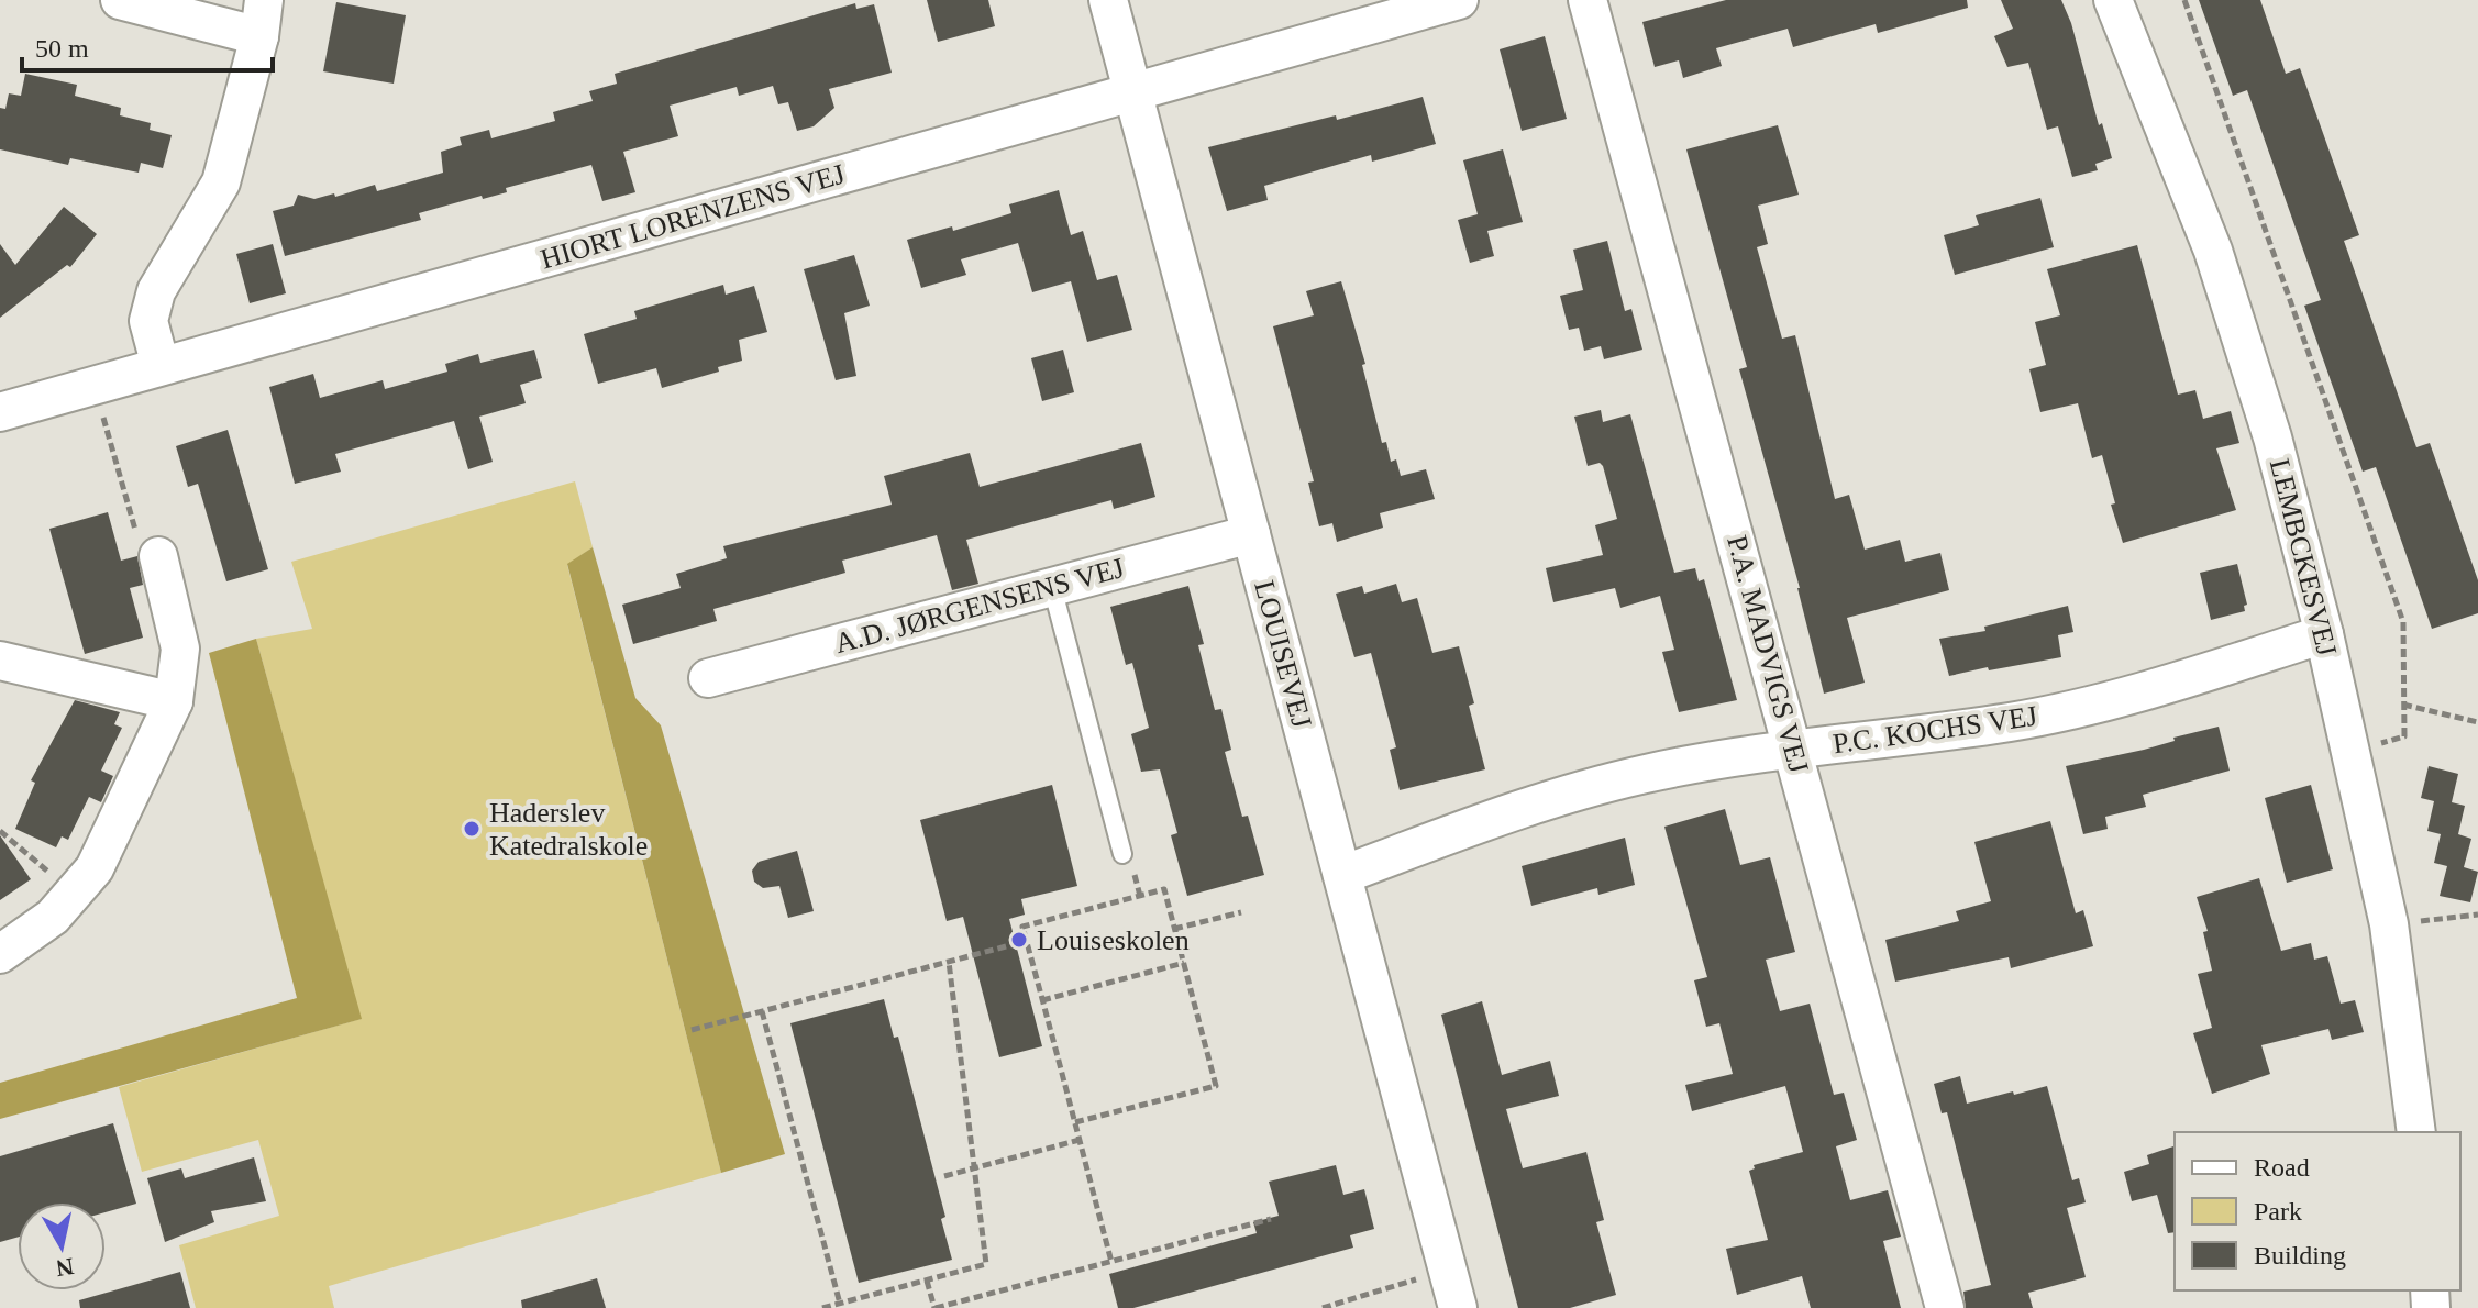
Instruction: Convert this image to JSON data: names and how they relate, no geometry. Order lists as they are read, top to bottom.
{
  "streets": {
    "street": [
      "HIORT LORENZENS VEJ",
      "LEMBCKESVEJ",
      "A.D. JØRGENSENS VEJ",
      "LOUISEVEJ",
      "P.A. MADVIGS VEJ",
      "P.C. KOCHS VEJ"
    ]
  },
  "crossings": [
    ["HIORT LORENZENS VEJ", "LOUISEVEJ"],
    ["LEMBCKESVEJ", "P.C. KOCHS VEJ"],
    ["A.D. JØRGENSENS VEJ", "LOUISEVEJ"],
    ["LOUISEVEJ", "P.C. KOCHS VEJ"],
    ["P.A. MADVIGS VEJ", "P.C. KOCHS VEJ"]
  ],
  "places": ["Haderslev Katedralskole", "Louiseskolen"],
  "legend": ["Road", "Park", "Building"],
  "scale_bar": "50 m",
  "north": "bottom"
}
